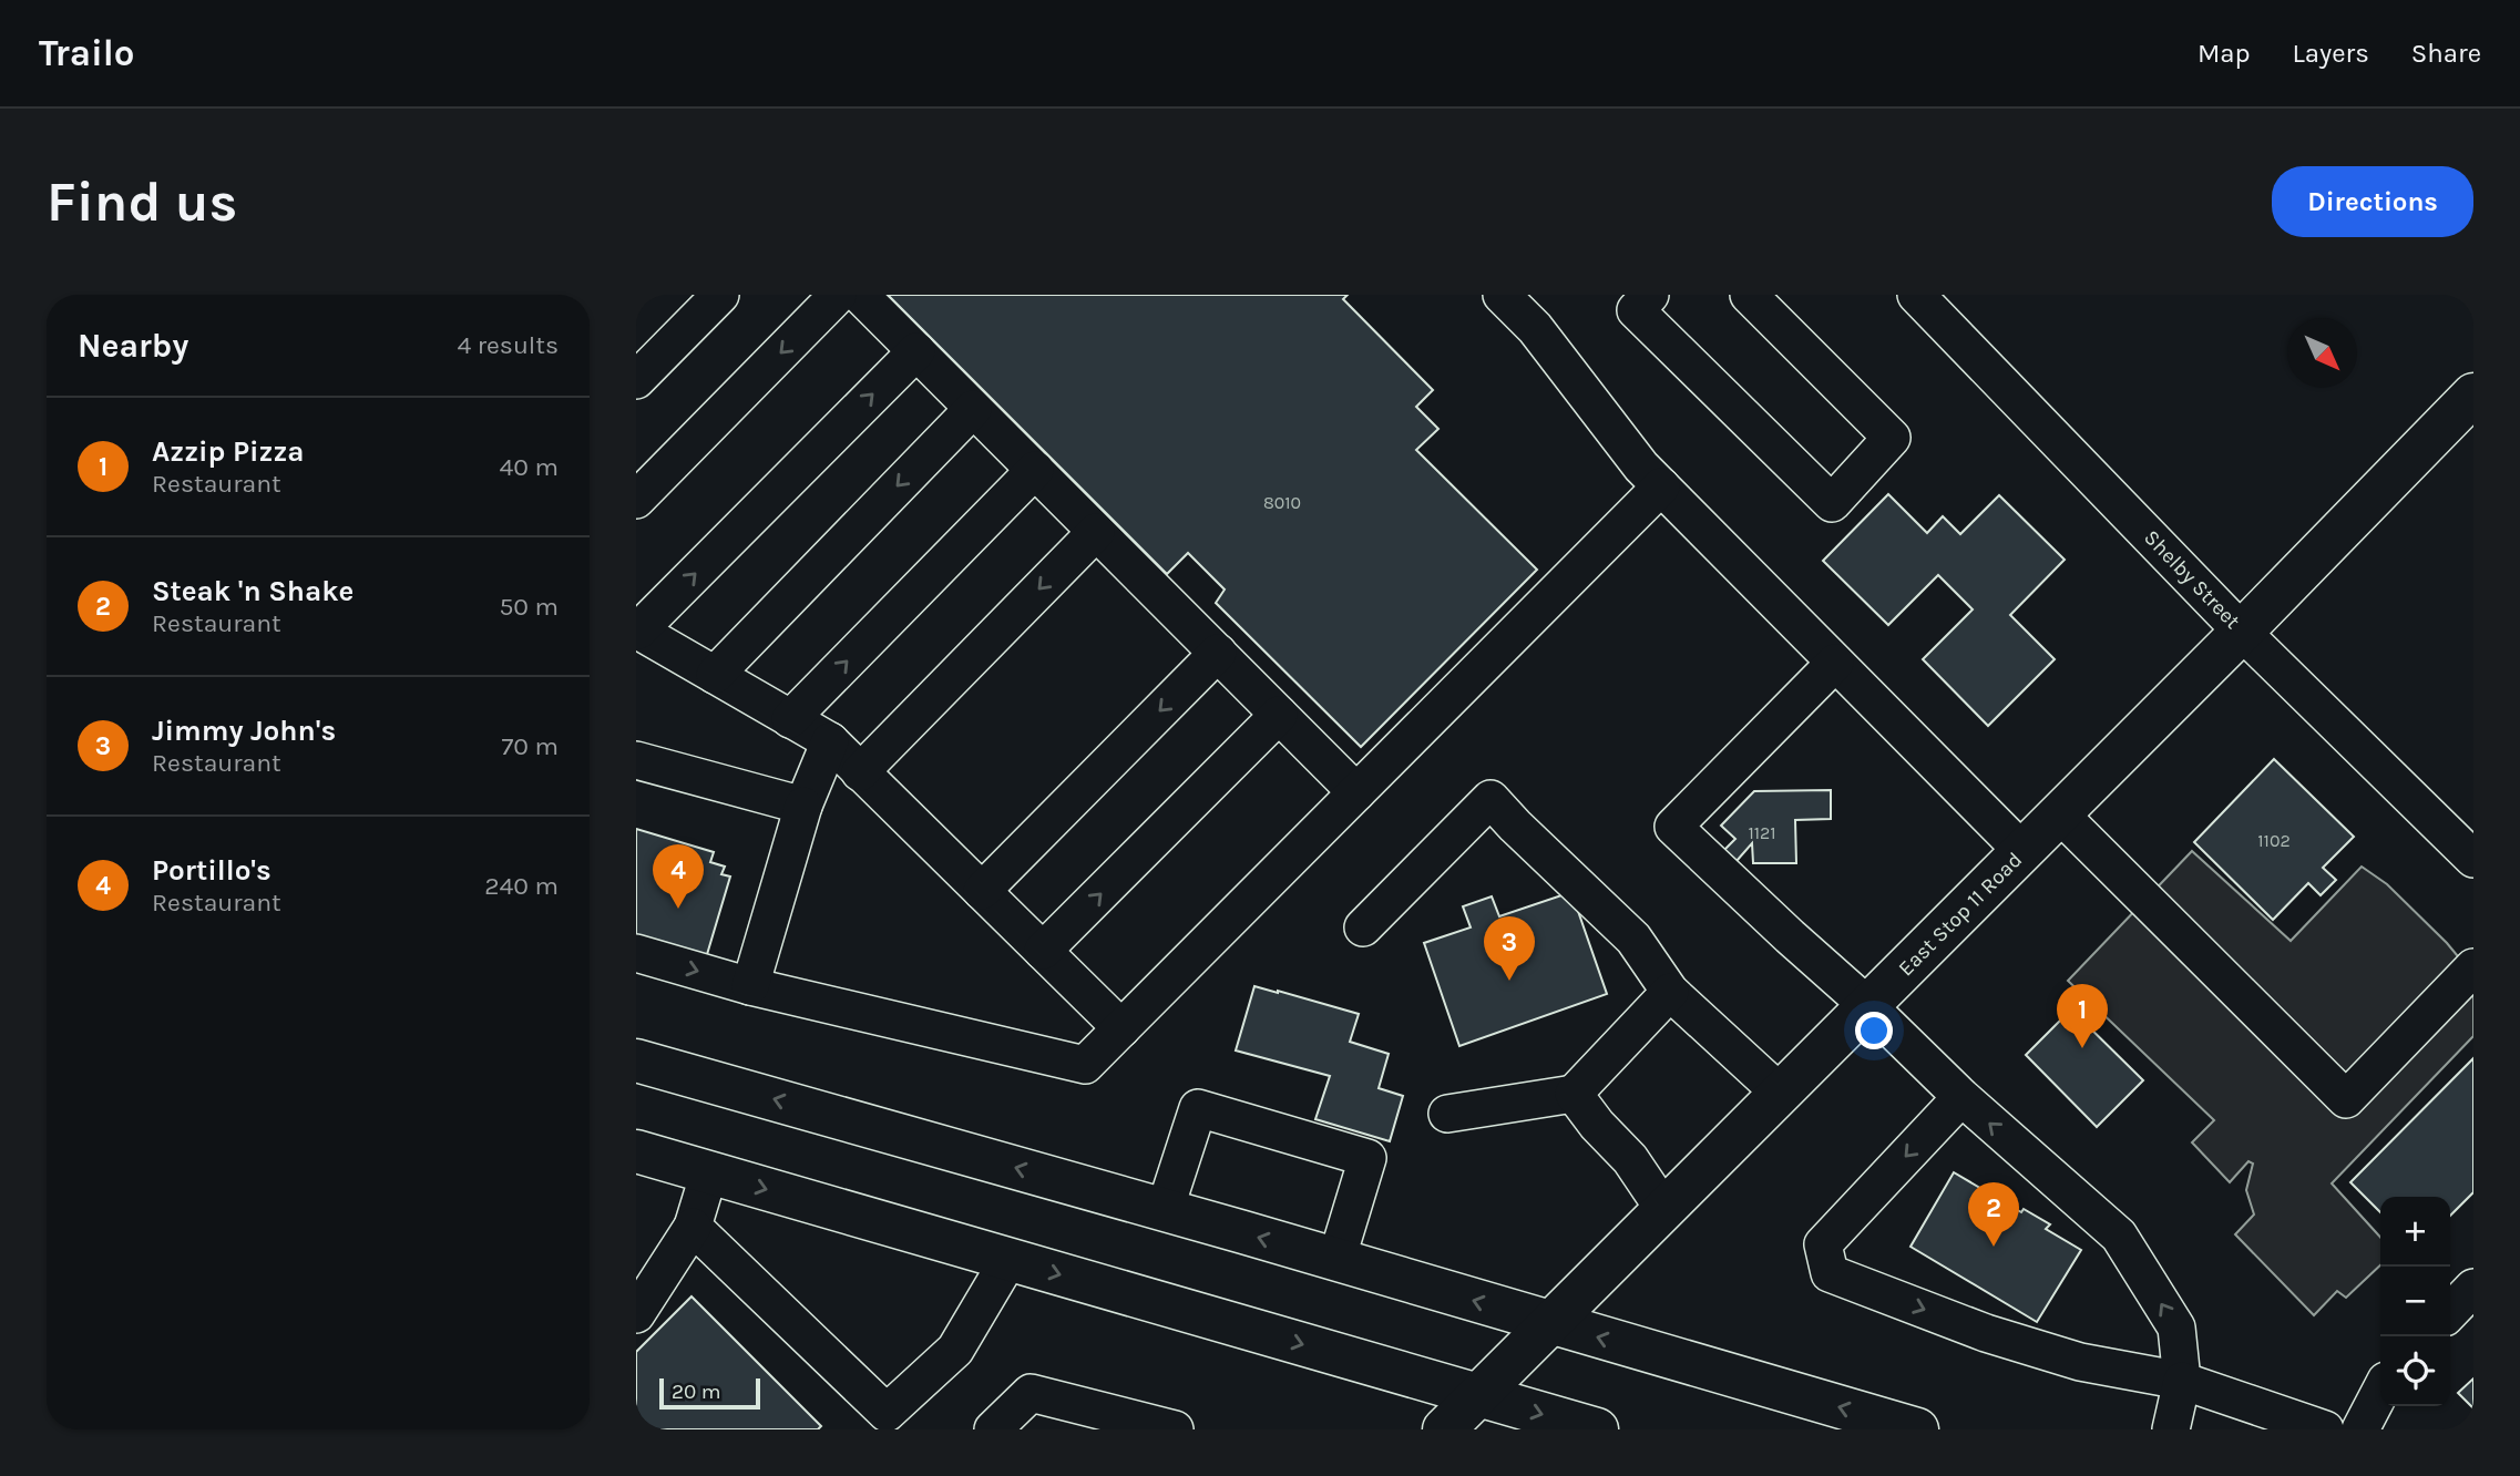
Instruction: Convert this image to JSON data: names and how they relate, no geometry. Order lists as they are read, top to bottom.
{
  "streets": {
    "main road": ["East Stop 11 Road"],
    "street": ["Shelby Street"]
  },
  "crossings": [
    ["Shelby Street", "East Stop 11 Road"]
  ],
  "house_numbers": ["8010", "1121", "1102"],
  "scale_bar": "20 m",
  "north": "bottom right",
  "page": {
    "header": "Trailo",
    "nav": ["Map", "Layers", "Share"],
    "buttons": "Directions",
    "title": "Find us",
    "heading": ["Nearby", "4 results"],
    "list": [
      {
        "mark": "1",
        "name": "Azzip Pizza",
        "note": "Restaurant",
        "value": "40 m"
      },
      {
        "mark": "2",
        "name": "Steak 'n Shake",
        "note": "Restaurant",
        "value": "50 m"
      },
      {
        "mark": "3",
        "name": "Jimmy John's",
        "note": "Restaurant",
        "value": "70 m"
      },
      {
        "mark": "4",
        "name": "Portillo's",
        "note": "Restaurant",
        "value": "240 m"
      }
    ],
    "pins": [
      "4",
      "3",
      "1",
      "2"
    ],
    "map_buttons": ["+", "−"],
    "scale": "20 m"
  }
}
